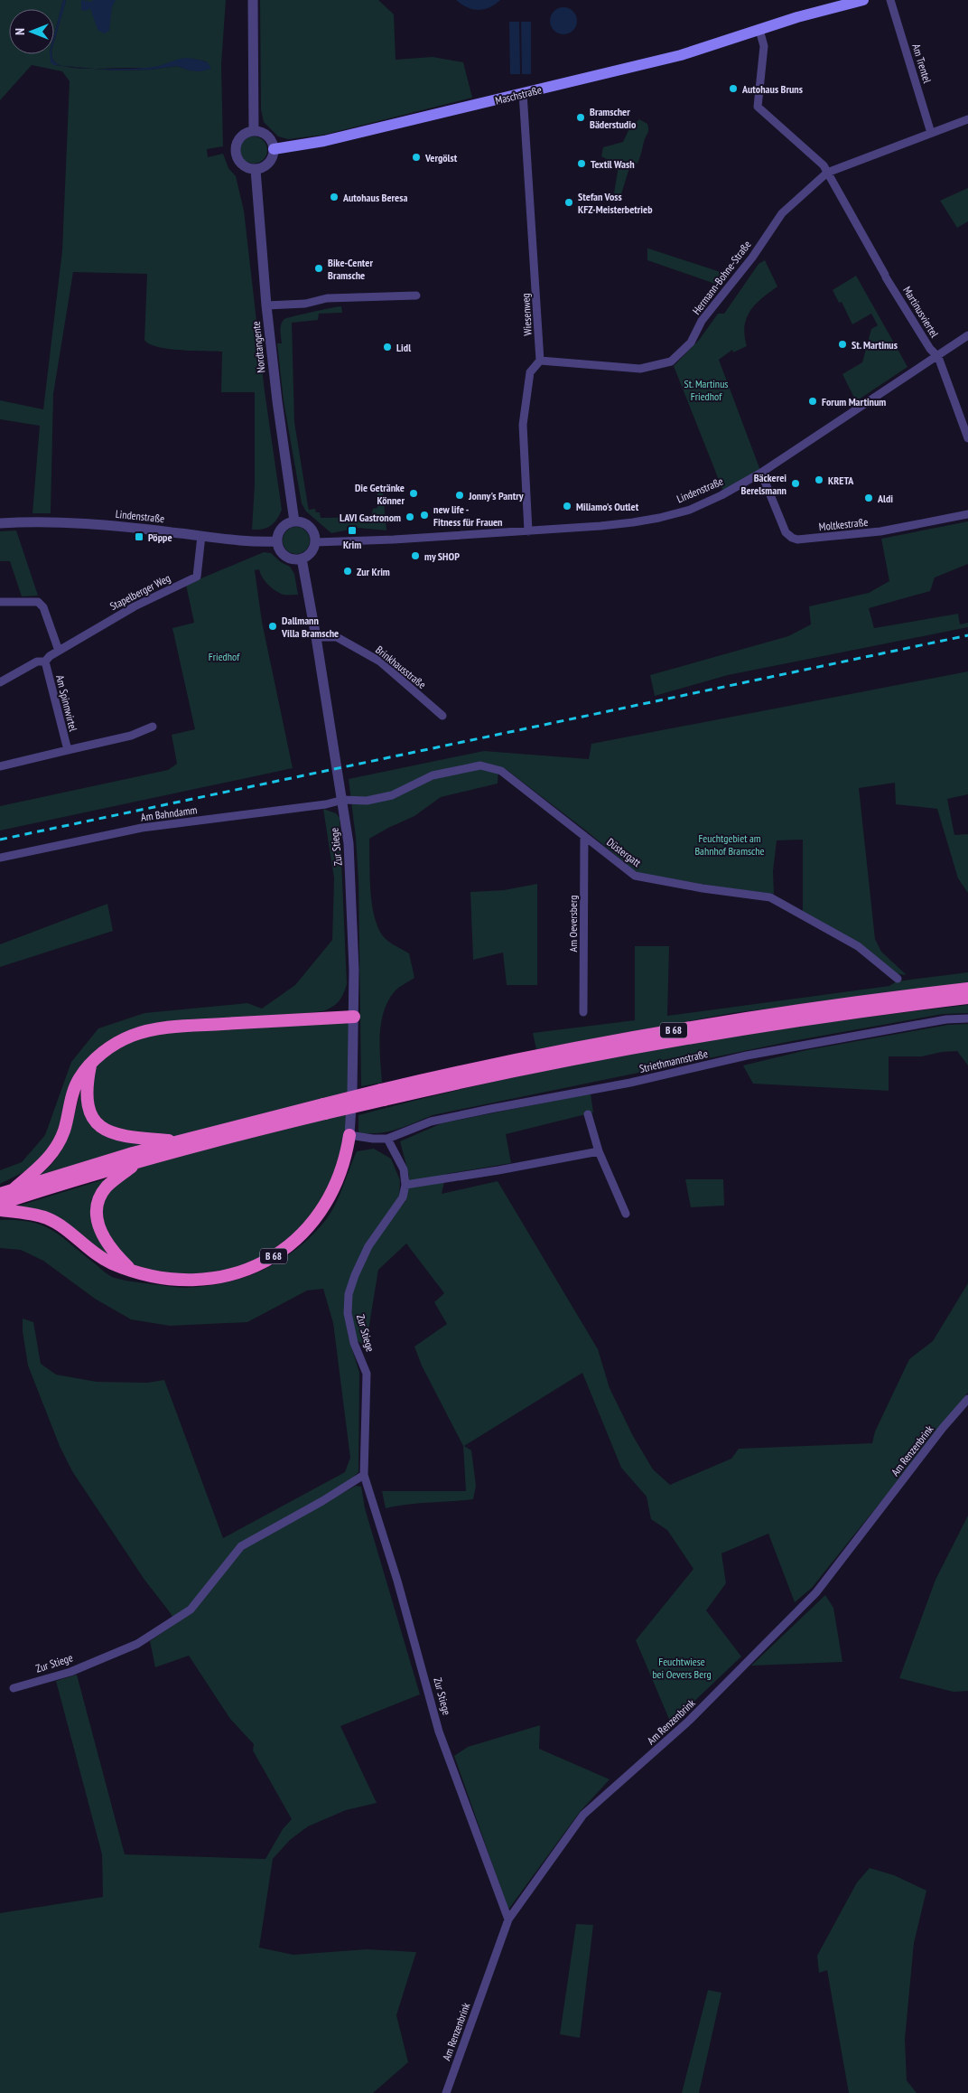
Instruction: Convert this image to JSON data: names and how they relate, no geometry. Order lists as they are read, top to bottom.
{
  "streets": {
    "highway": ["B 68"],
    "main road": ["Maschstraße"],
    "street": [
      "Am Trentel",
      "Hermann-Bohne-Straße",
      "Martinusviertel",
      "Wiesenweg",
      "Nordtangente",
      "Lindenstraße",
      "Moltkestraße",
      "Stapelberger Weg",
      "Brinkhausstraße",
      "Am Spinnwirtel",
      "Am Bahndamm",
      "Zur Stiege",
      "Düstergatt",
      "Am Oeversberg",
      "Striethmannstraße",
      "Am Renzenbrink"
    ]
  },
  "crossings": [
    ["Am Trentel", "Hermann-Bohne-Straße"],
    ["Maschstraße", "Wiesenweg"],
    ["Maschstraße", "Nordtangente"],
    ["Hermann-Bohne-Straße", "Martinusviertel"],
    ["Hermann-Bohne-Straße", "Wiesenweg"],
    ["Martinusviertel", "Lindenstraße"],
    ["Nordtangente", "Lindenstraße"],
    ["Nordtangente", "Zur Stiege"],
    ["Lindenstraße", "Moltkestraße"],
    ["Lindenstraße", "Stapelberger Weg"],
    ["Lindenstraße", "Zur Stiege"],
    ["Brinkhausstraße", "Zur Stiege"],
    ["Am Bahndamm", "Zur Stiege"],
    ["Am Bahndamm", "Düstergatt"],
    ["Zur Stiege", "Düstergatt"],
    ["Zur Stiege", "B 68"],
    ["Zur Stiege", "Striethmannstraße"],
    ["Zur Stiege", "Am Renzenbrink"],
    ["Düstergatt", "Am Oeversberg"],
    ["B 68", "Striethmannstraße"]
  ],
  "parks": [
    "St. Martinus Friedhof",
    "Friedhof",
    "Feuchtgebiet am Bahnhof Bramsche",
    "Feuchtwiese bei Oevers Berg"
  ],
  "places": {
    "other": [
      "Autohaus Bruns",
      "Bramscher Bäderstudio",
      "Vergölst",
      "Textil Wash",
      "Autohaus Beresa",
      "Stefan Voss KFZ-Meisterbetrieb",
      "Bike-Center Bramsche",
      "St. Martinus",
      "Lidl",
      "Forum Martinum",
      "KRETA",
      "Bäckerei Berelsmann",
      "Die Getränke Könner",
      "Jonny's Pantry",
      "Aldi",
      "Miliamo's Outlet",
      "new life - Fitness für Frauen",
      "LAVI Gastronom",
      "my SHOP",
      "Zur Krim",
      "Dallmann Villa Bramsche"
    ],
    "transit": ["Krim", "Pöppe"]
  },
  "north": "left"
}
